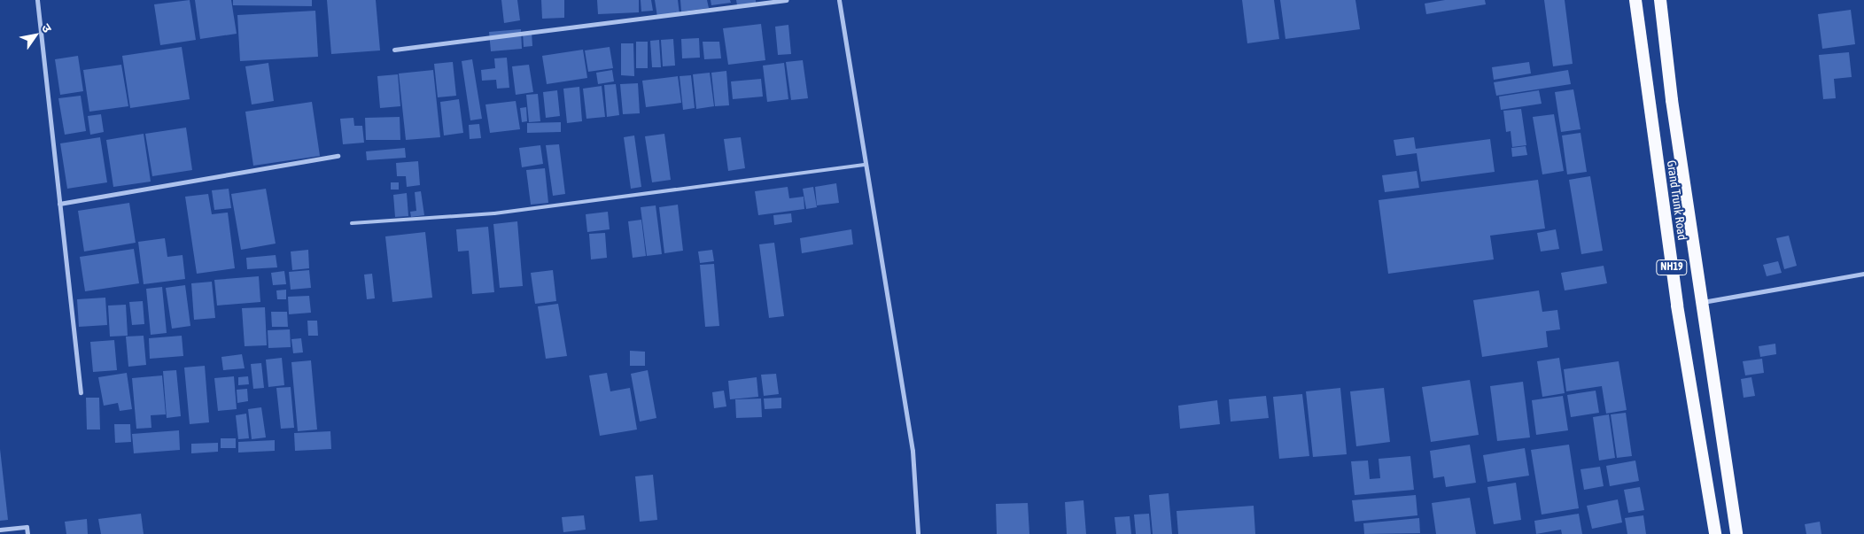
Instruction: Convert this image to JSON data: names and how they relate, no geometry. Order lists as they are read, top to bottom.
{
  "streets": {
    "highway": ["Grand Trunk Road", "NH19"]
  },
  "north": "top right"
}
